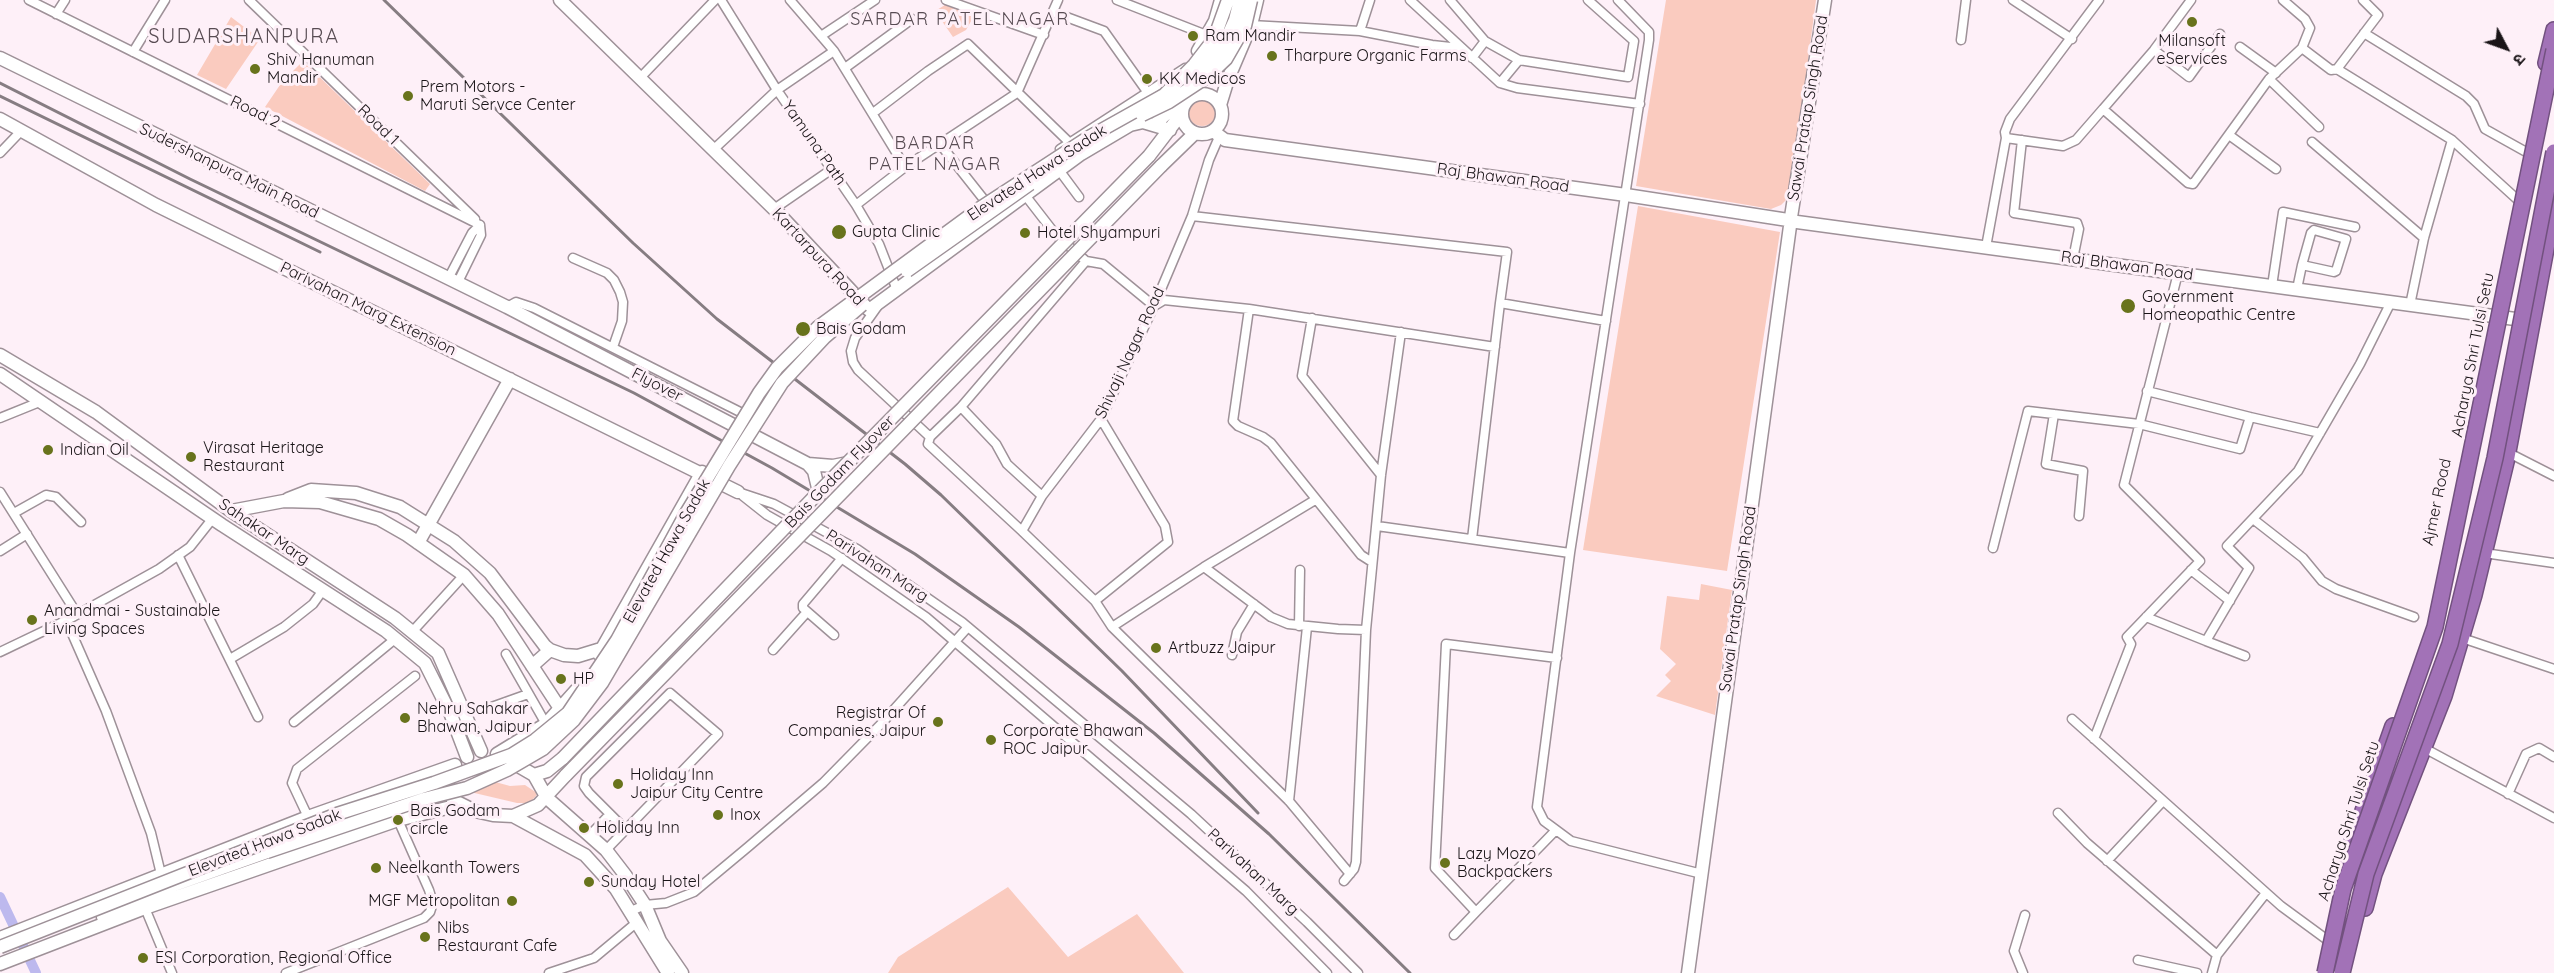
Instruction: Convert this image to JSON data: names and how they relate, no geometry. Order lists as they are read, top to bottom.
{
  "streets": {
    "highway": ["Acharya Shri Tulsi Setu", "Ajmer Road"],
    "street": [
      "Sawai Pratap Singh Road",
      "Road 2",
      "Road 1",
      "Yamuna Path",
      "Sudershanpura Main Road",
      "Elevated Hawa Sadak",
      "Raj Bhawan Road",
      "Kartarpura Road",
      "Parivahan Marg Extension",
      "Shivaji Nagar Road",
      "Flyover",
      "Bais Godam Flyover",
      "Sahakar Marg",
      "Parivahan Marg"
    ]
  },
  "crossings": [
    ["Sawai Pratap Singh Road", "Raj Bhawan Road"],
    ["Road 2", "Road 1"],
    ["Yamuna Path", "Kartarpura Road"],
    ["Sudershanpura Main Road", "Flyover"],
    ["Raj Bhawan Road", "Kartarpura Road"],
    ["Raj Bhawan Road", "Shivaji Nagar Road"],
    ["Raj Bhawan Road", "Bais Godam Flyover"],
    ["Raj Bhawan Road", "Ajmer Road"],
    ["Kartarpura Road", "Shivaji Nagar Road"],
    ["Kartarpura Road", "Bais Godam Flyover"],
    ["Parivahan Marg Extension", "Parivahan Marg"],
    ["Shivaji Nagar Road", "Bais Godam Flyover"],
    ["Acharya Shri Tulsi Setu", "Ajmer Road"],
    ["Flyover", "Bais Godam Flyover"],
    ["Bais Godam Flyover", "Sahakar Marg"]
  ],
  "districts": ["SARDAR PATEL NAGAR", "SUDARSHANPURA", "BARDAR PATEL NAGAR"],
  "places": [
    "Milansoft eServices",
    "Ram Mandir",
    "Tharpure Organic Farms",
    "Shiv Hanuman Mandir",
    "KK Medicos",
    "Prem Motors - Maruti Servce Center",
    "Gupta Clinic",
    "Hotel Shyampuri",
    "Government Homeopathic Centre",
    "Bais Godam",
    "Indian Oil",
    "Virasat Heritage Restaurant",
    "Anandmai - Sustainable Living Spaces",
    "Artbuzz Jaipur",
    "HP",
    "Nehru Sahakar Bhawan, Jaipur",
    "Registrar Of Companies, Jaipur",
    "Corporate Bhawan ROC Jaipur",
    "Holiday Inn Jaipur City Centre",
    "Inox",
    "Bais Godam circle",
    "Holiday Inn",
    "Lazy Mozo Backpackers",
    "Neelkanth Towers",
    "Sunday Hotel",
    "MGF Metropolitan",
    "Nibs Restaurant Cafe",
    "ESI Corporation, Regional Office"
  ],
  "north": "bottom right"
}
